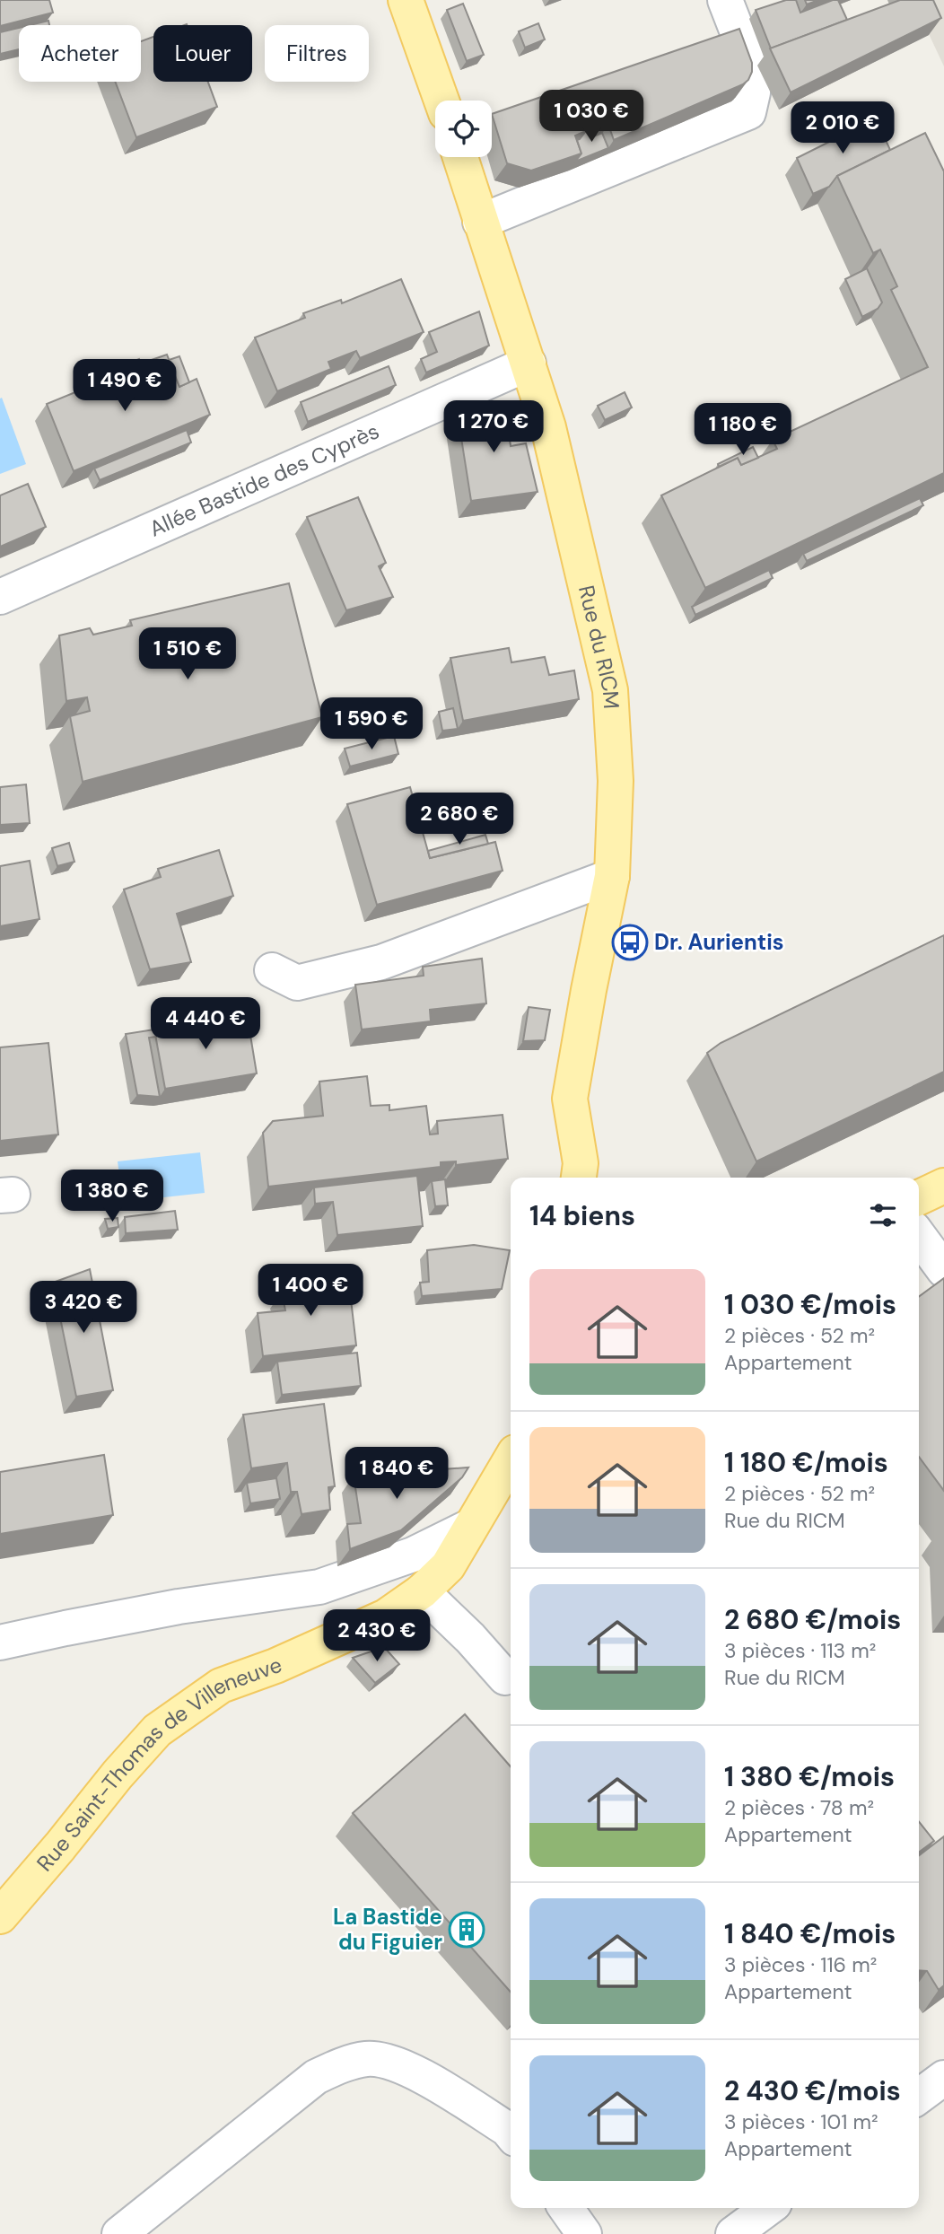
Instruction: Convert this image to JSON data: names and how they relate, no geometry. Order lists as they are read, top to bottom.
{
  "streets": {
    "main road": ["Rue du RICM", "Rue Saint-Thomas de Villeneuve"],
    "street": ["Allée Bastide des Cyprès"]
  },
  "crossings": [
    ["Allée Bastide des Cyprès", "Rue du RICM"]
  ],
  "places": {
    "bus stop": ["Dr. Aurientis"],
    "building": ["La Bastide du Figuier"]
  },
  "page": {
    "chip": ["Acheter", "Louer", "Filtres"],
    "price": [
      "1 030 €",
      "2 010 €",
      "1 490 €",
      "1 270 €",
      "1 180 €",
      "1 510 €",
      "1 590 €",
      "2 680 €",
      "4 440 €",
      "1 380 €",
      "1 400 €",
      "3 420 €",
      "1 840 €",
      "2 430 €"
    ],
    "heading": "14 biens",
    "list": [
      {
        "name": "1 030 €/mois",
        "note": "2 pièces · 52 m² · Appartement"
      },
      {
        "name": "1 180 €/mois",
        "note": "2 pièces · 52 m² · Rue du RICM"
      },
      {
        "name": "2 680 €/mois",
        "note": "3 pièces · 113 m² · Rue du RICM"
      },
      {
        "name": "1 380 €/mois",
        "note": "2 pièces · 78 m² · Appartement"
      },
      {
        "name": "1 840 €/mois",
        "note": "3 pièces · 116 m² · Appartement"
      },
      {
        "name": "2 430 €/mois",
        "note": "3 pièces · 101 m² · Appartement"
      }
    ]
  }
}
